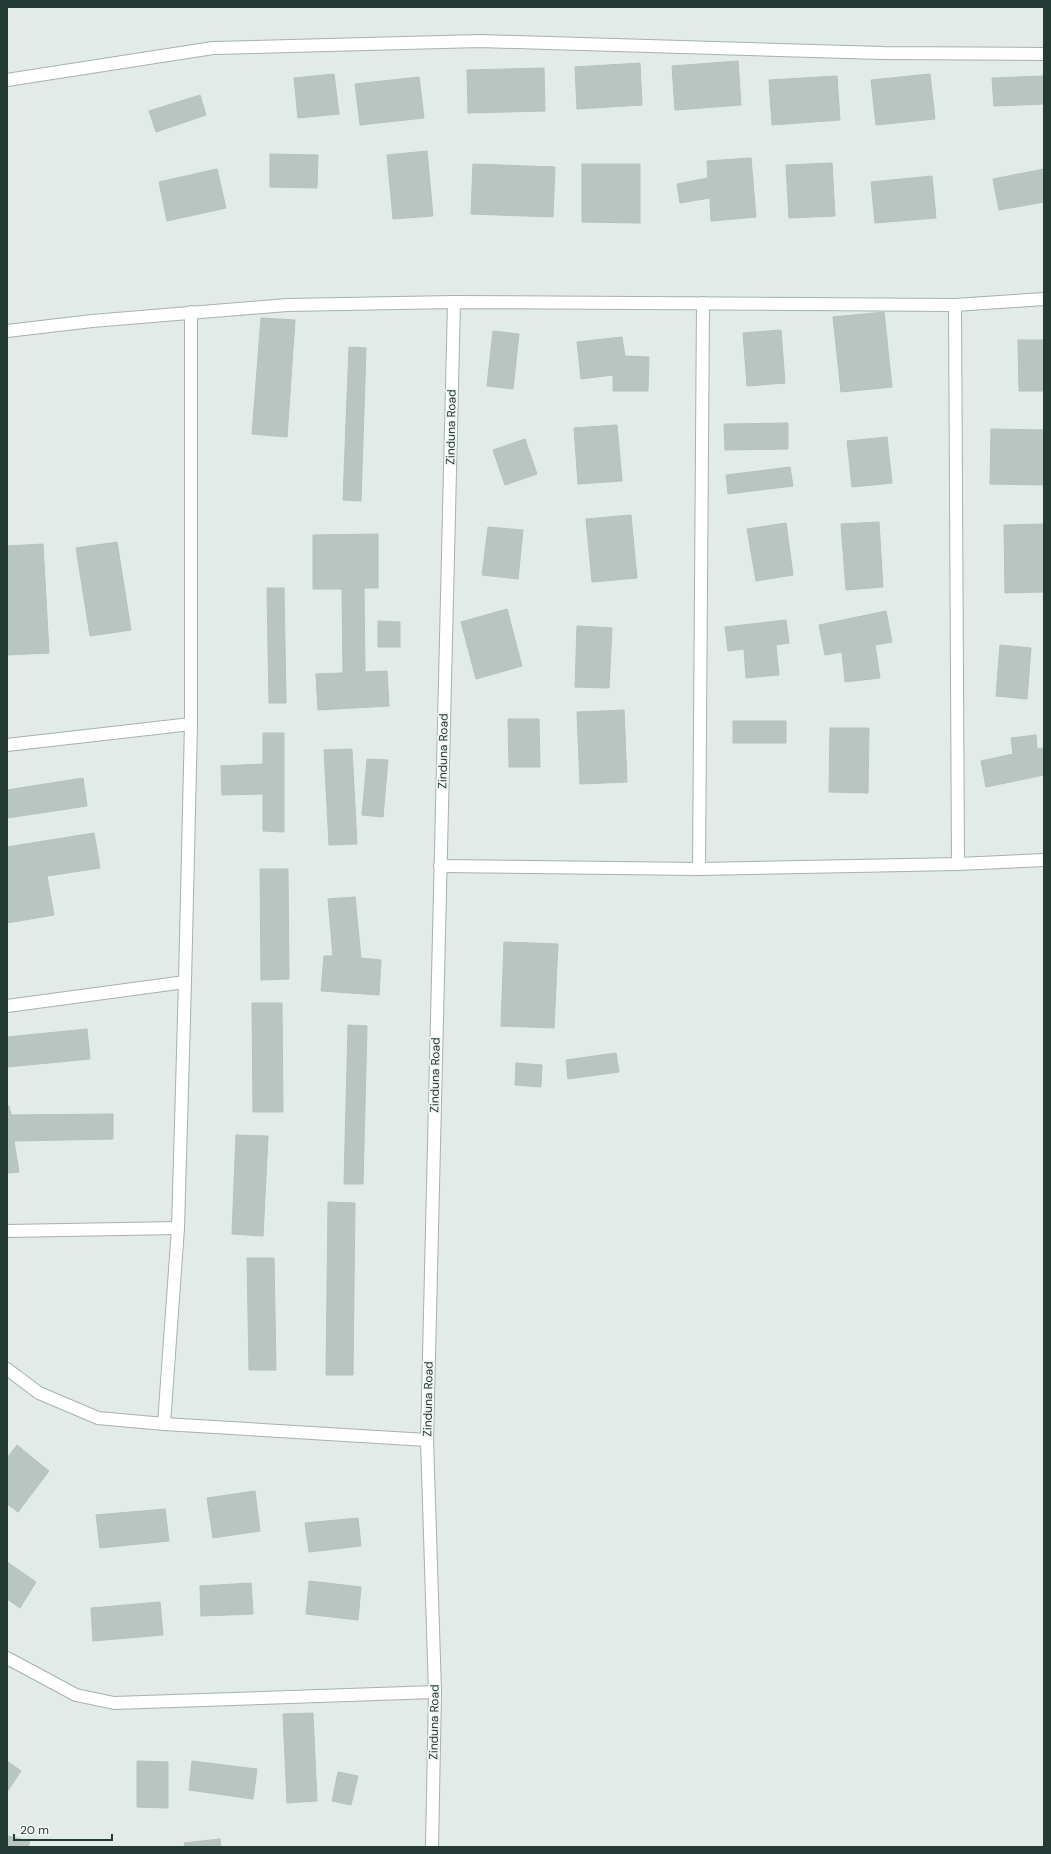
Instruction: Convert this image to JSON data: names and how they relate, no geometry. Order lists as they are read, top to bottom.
{
  "streets": {
    "street": ["Zinduna Road"]
  },
  "scale_bar": "20 m"
}
